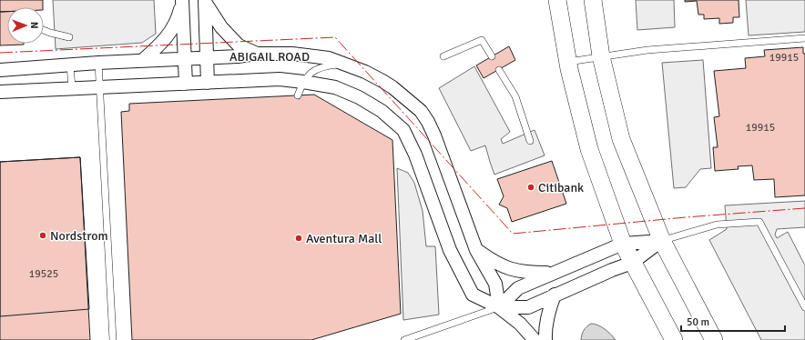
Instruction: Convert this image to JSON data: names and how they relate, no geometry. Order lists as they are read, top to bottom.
{
  "streets": {
    "street": ["ABIGAIL ROAD"]
  },
  "places": ["Citibank", "Nordstrom", "Aventura Mall"],
  "house_numbers": ["19915", "19915", "19525"],
  "scale_bar": "50 m",
  "north": "right"
}
